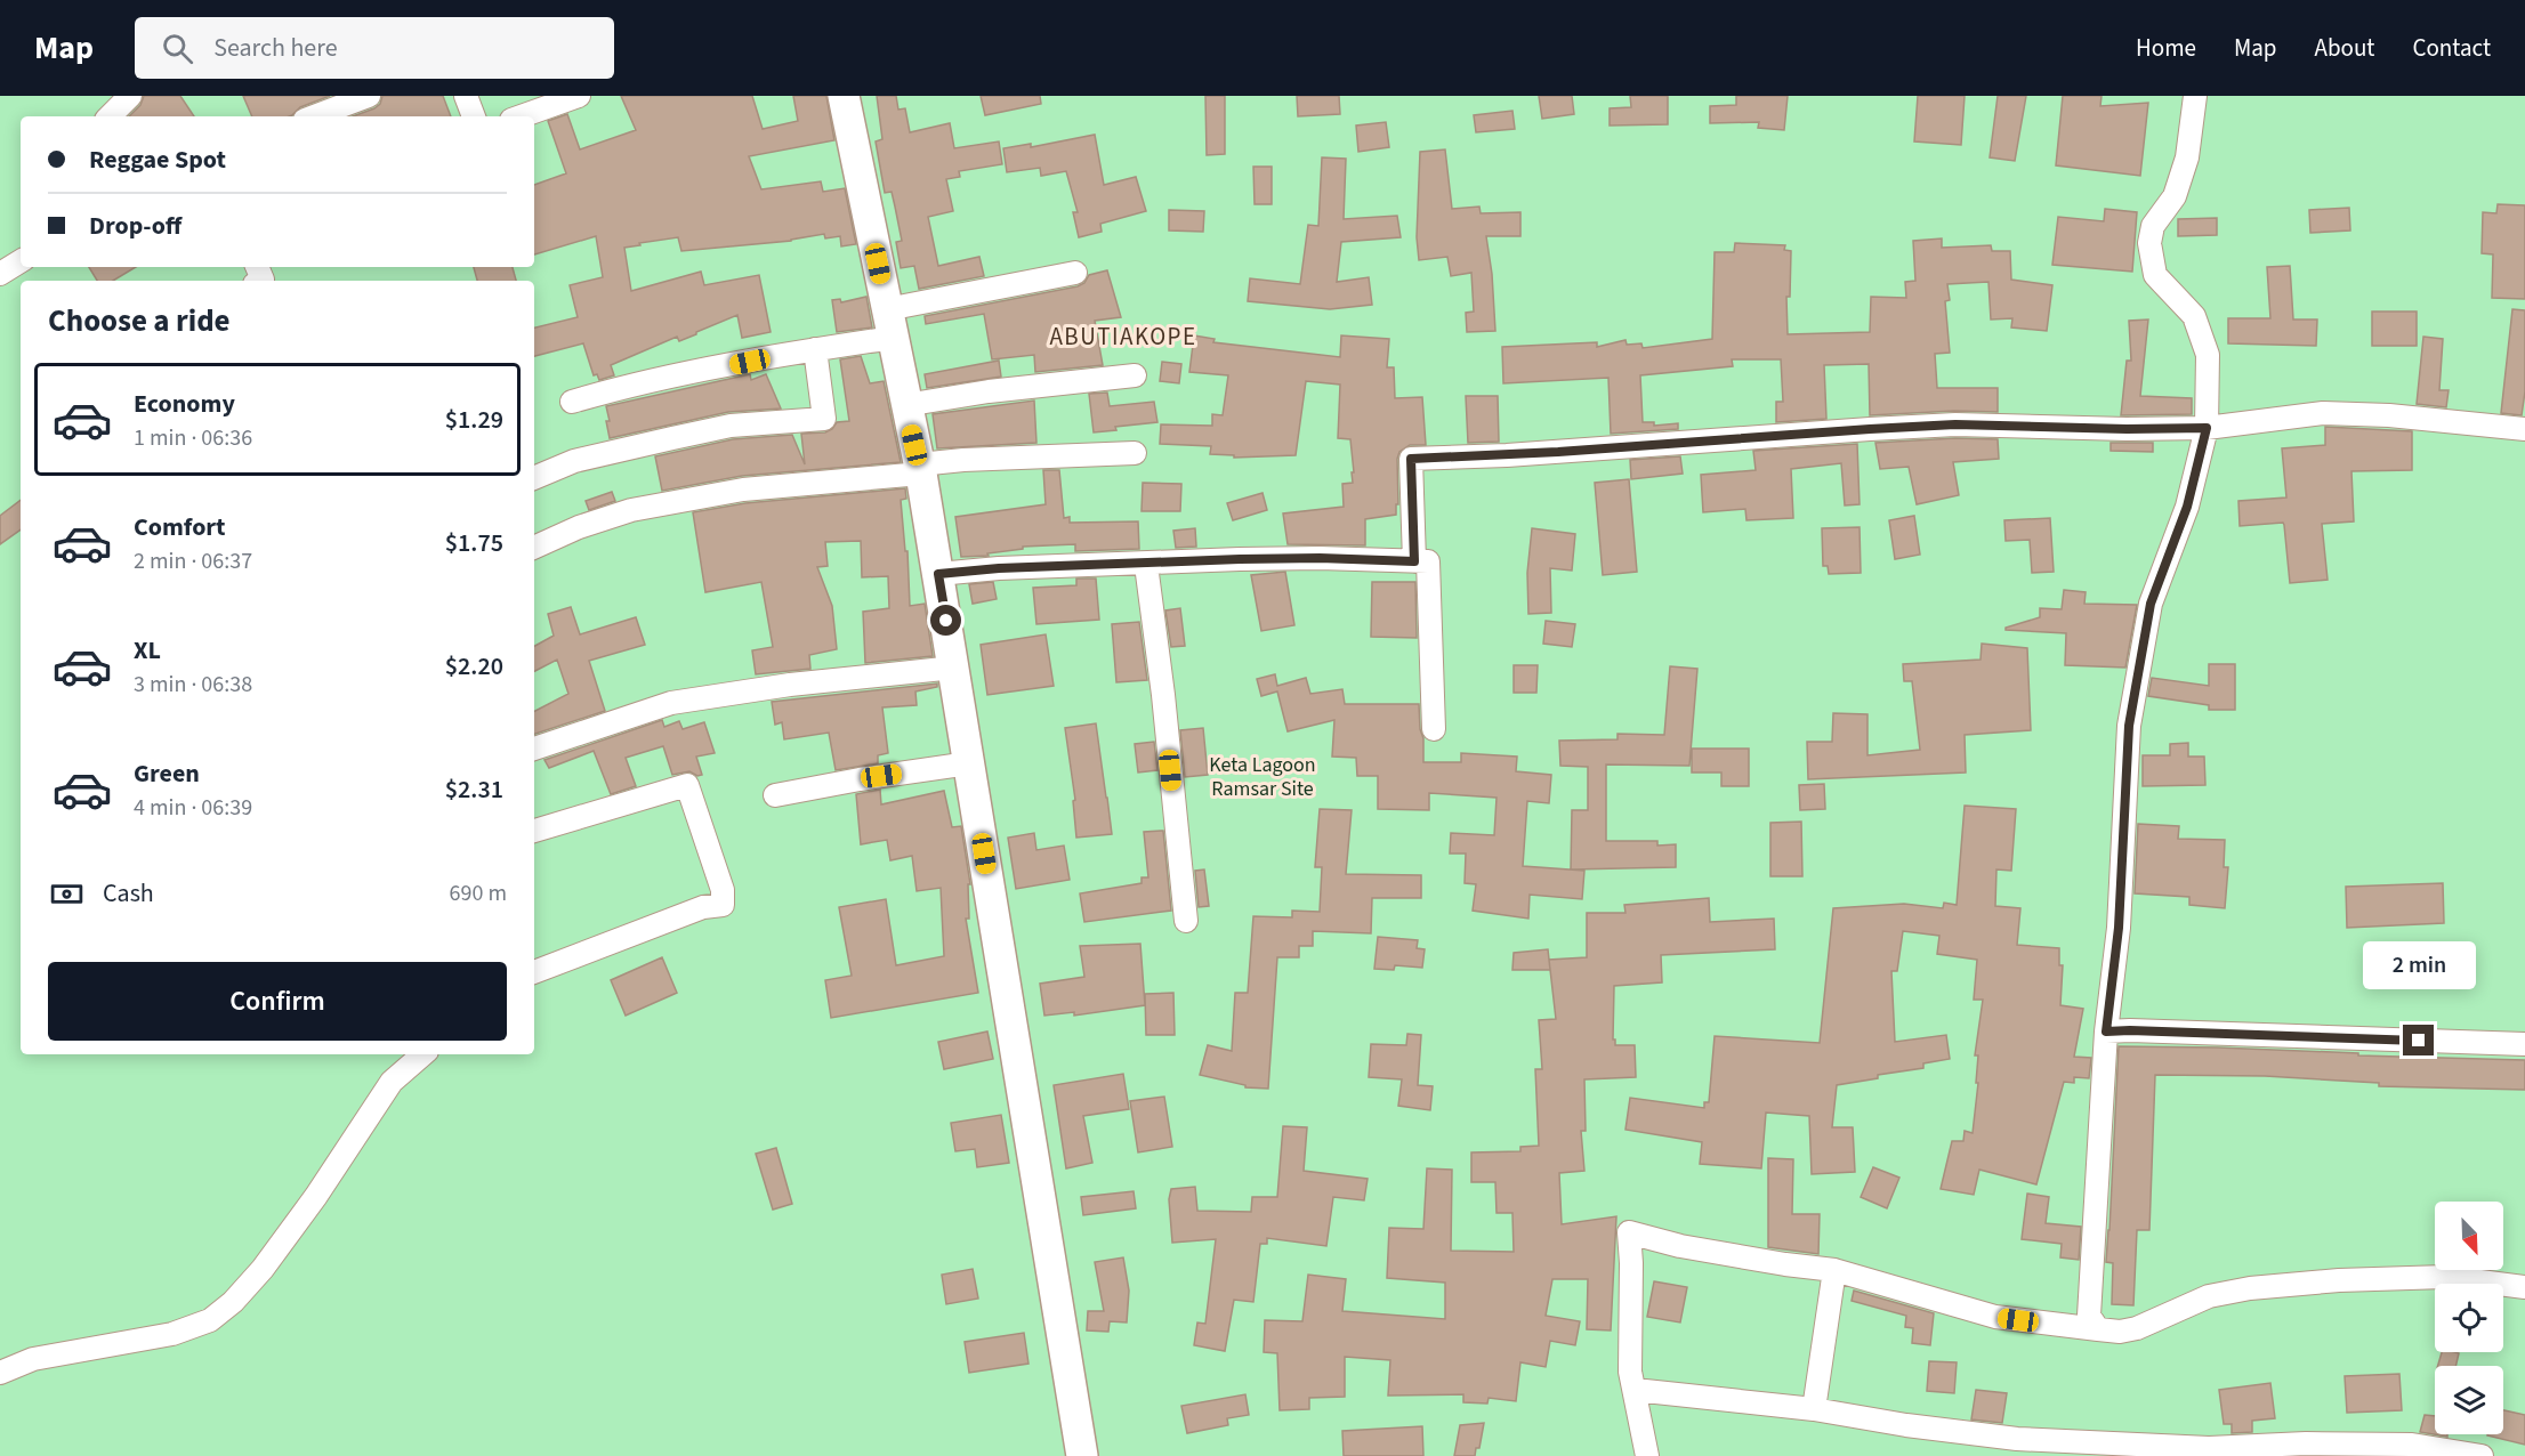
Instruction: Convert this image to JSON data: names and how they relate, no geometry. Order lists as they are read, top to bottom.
{
  "districts": ["ABUTIAKOPE"],
  "parks": ["Keta Lagoon Ramsar Site"],
  "north": "bottom right",
  "page": {
    "header": "Map",
    "search": "Search here",
    "nav": [
      "Home",
      "Map",
      "About",
      "Contact"
    ],
    "banner": ["Reggae Spot", "Drop-off"],
    "heading": "Choose a ride",
    "list": [
      {
        "name": "Economy",
        "note": "1 min · 06:36",
        "value": "$1.29"
      },
      {
        "name": "Comfort",
        "note": "2 min · 06:37",
        "value": "$1.75"
      },
      {
        "name": "XL",
        "note": "3 min · 06:38",
        "value": "$2.20"
      },
      {
        "name": "Green",
        "note": "4 min · 06:39",
        "value": "$2.31"
      }
    ],
    "pay": ["Cash", "690 m"],
    "bubble": "2 min",
    "buttons": "Confirm"
  }
}
